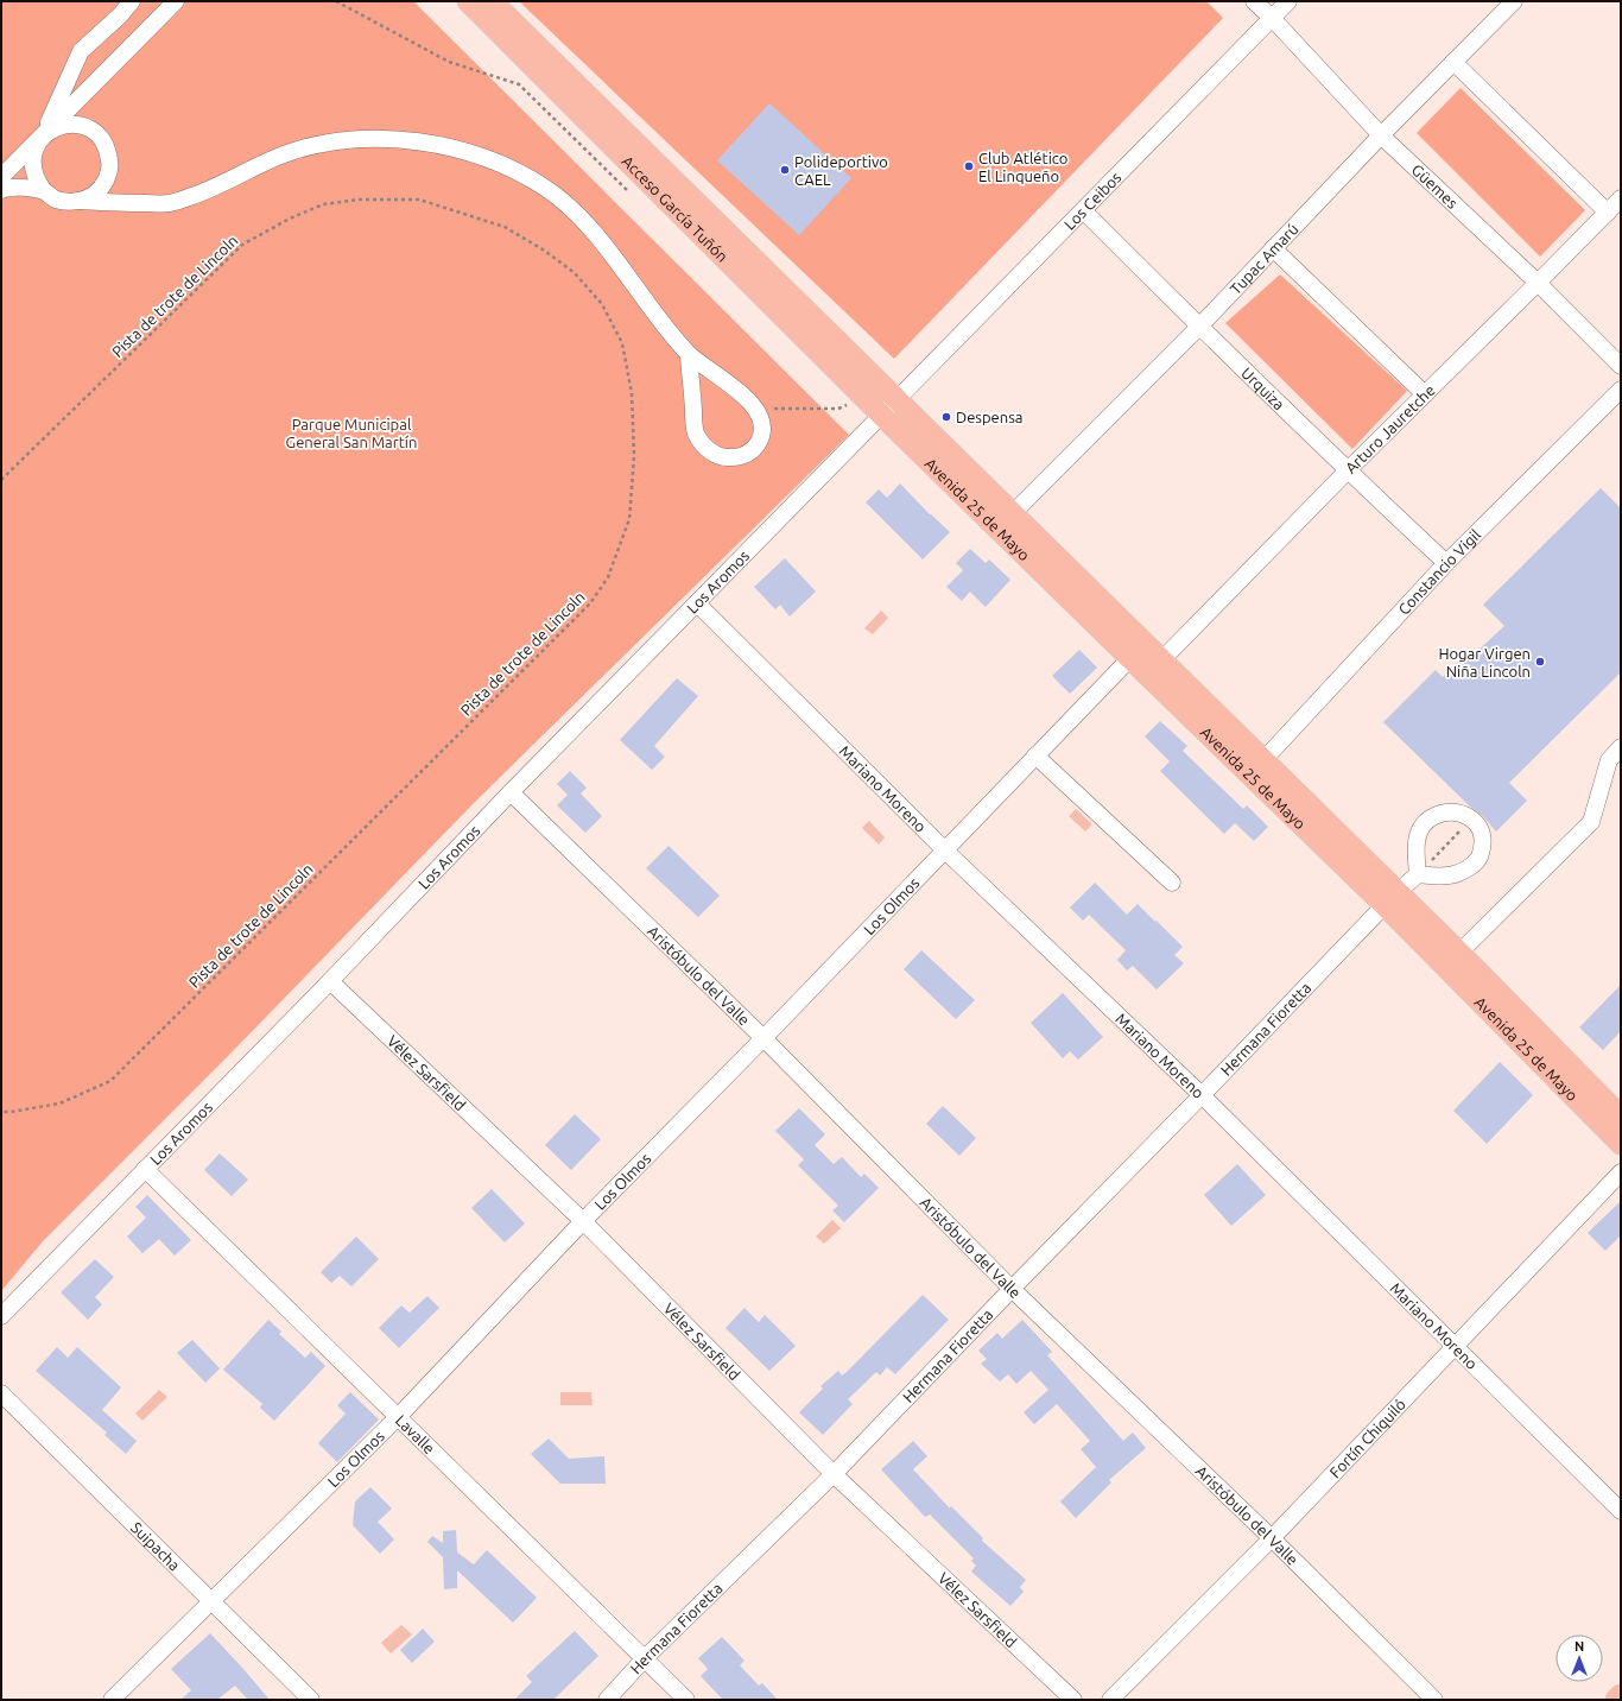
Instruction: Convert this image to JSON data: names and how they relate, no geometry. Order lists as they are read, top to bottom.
{
  "streets": {
    "main road": ["Acceso García Tuñón", "Avenida 25 de Mayo"],
    "street": [
      "Güemes",
      "Los Ceibos",
      "Tupac Amarú",
      "Urquiza",
      "Arturo Jauretche",
      "Constancio Vigil",
      "Los Aromos",
      "Mariano Moreno",
      "Los Olmos",
      "Aristóbulo del Valle",
      "Hermana Fioretta",
      "Vélez Sarsfield",
      "Lavalle",
      "Fortín Chiquiló",
      "Suipacha"
    ],
    "path": ["Pista de trote de Lincoln"]
  },
  "crossings": [
    ["Güemes", "Los Ceibos"],
    ["Güemes", "Tupac Amarú"],
    ["Güemes", "Arturo Jauretche"],
    ["Los Ceibos", "Acceso García Tuñón"],
    ["Los Ceibos", "Urquiza"],
    ["Los Ceibos", "Avenida 25 de Mayo"],
    ["Los Ceibos", "Los Aromos"],
    ["Acceso García Tuñón", "Avenida 25 de Mayo"],
    ["Acceso García Tuñón", "Los Aromos"],
    ["Tupac Amarú", "Urquiza"],
    ["Tupac Amarú", "Avenida 25 de Mayo"],
    ["Urquiza", "Arturo Jauretche"],
    ["Urquiza", "Constancio Vigil"],
    ["Arturo Jauretche", "Avenida 25 de Mayo"],
    ["Avenida 25 de Mayo", "Constancio Vigil"],
    ["Avenida 25 de Mayo", "Los Aromos"],
    ["Avenida 25 de Mayo", "Los Olmos"],
    ["Avenida 25 de Mayo", "Hermana Fioretta"],
    ["Los Aromos", "Mariano Moreno"],
    ["Los Aromos", "Aristóbulo del Valle"],
    ["Los Aromos", "Vélez Sarsfield"],
    ["Los Aromos", "Lavalle"],
    ["Mariano Moreno", "Los Olmos"],
    ["Mariano Moreno", "Hermana Fioretta"],
    ["Mariano Moreno", "Fortín Chiquiló"],
    ["Los Olmos", "Aristóbulo del Valle"],
    ["Los Olmos", "Vélez Sarsfield"],
    ["Los Olmos", "Lavalle"],
    ["Los Olmos", "Suipacha"],
    ["Aristóbulo del Valle", "Hermana Fioretta"],
    ["Aristóbulo del Valle", "Fortín Chiquiló"],
    ["Hermana Fioretta", "Vélez Sarsfield"],
    ["Hermana Fioretta", "Lavalle"]
  ],
  "parks": ["Parque Municipal General San Martín"],
  "places": [
    "Club Atlético El Linqueño",
    "Polideportivo CAEL",
    "Despensa",
    "Hogar Virgen Niña Lincoln"
  ],
  "north": "top"
}
